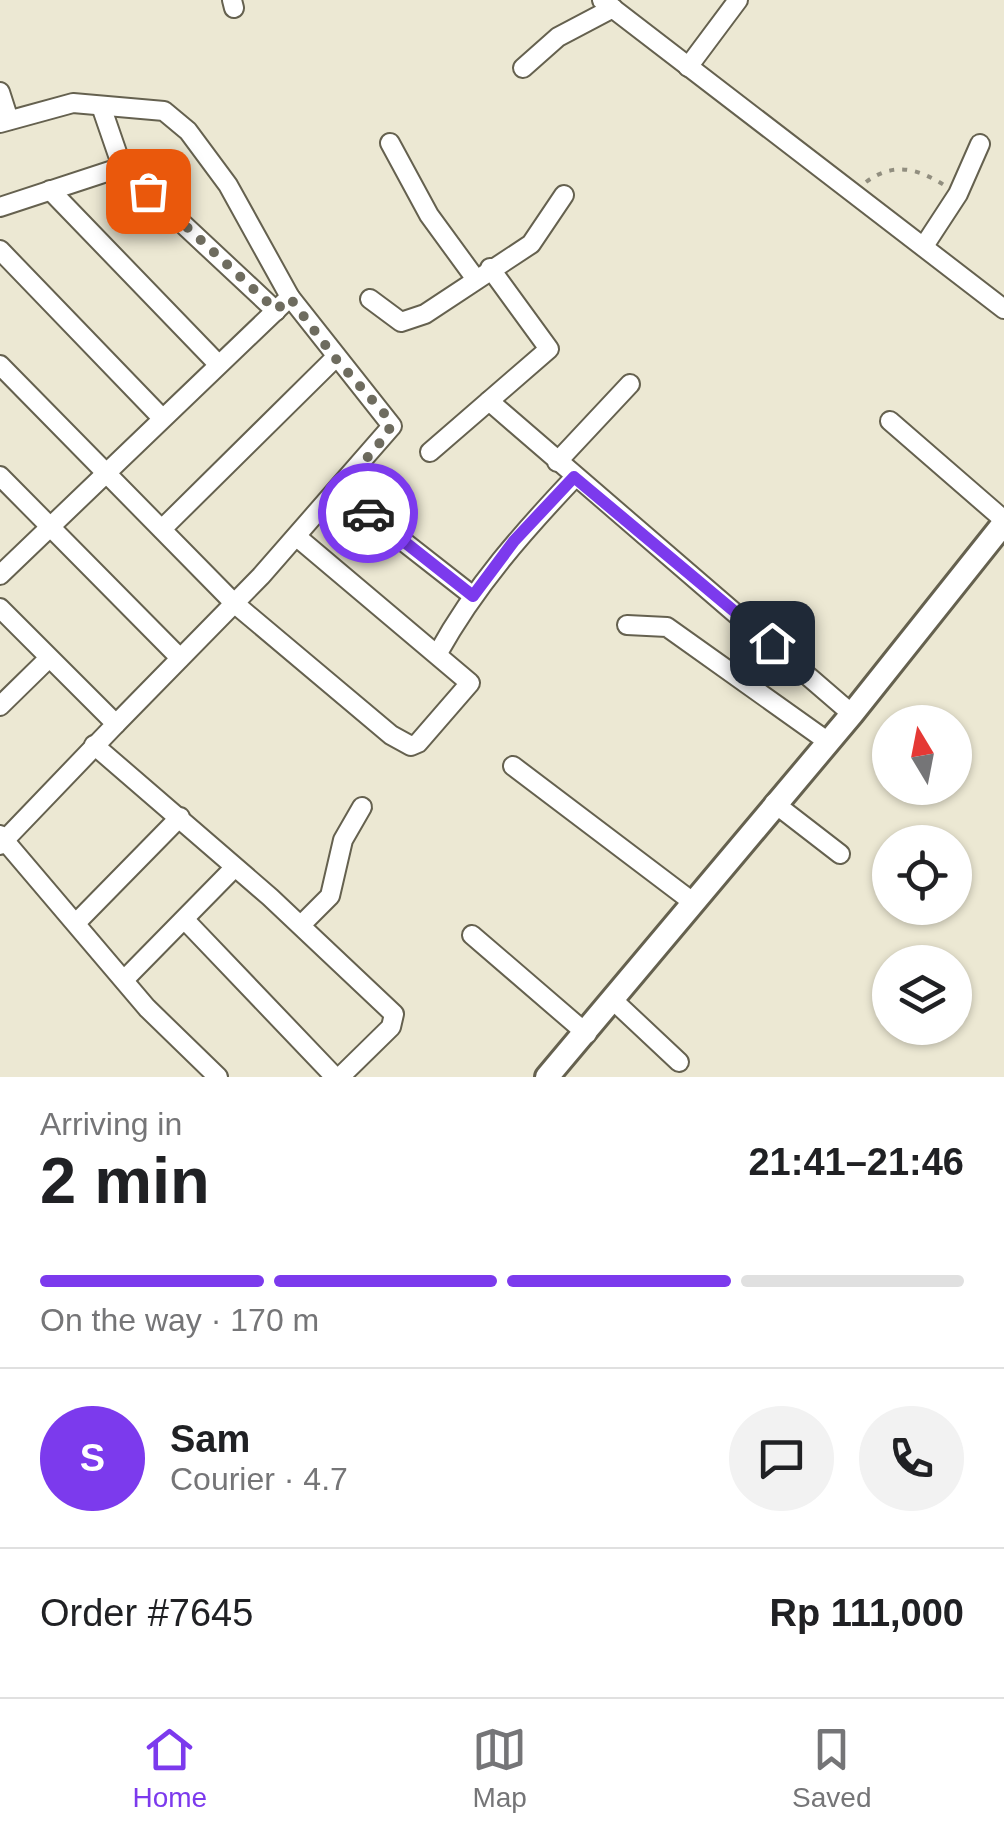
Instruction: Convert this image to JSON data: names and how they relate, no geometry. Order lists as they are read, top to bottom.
{
  "north": "top",
  "page": {
    "heading": ["2 min", "Arriving in", "21:41–21:46"],
    "panel": [
      "Sam",
      "Courier · 4.7",
      "Order #7645",
      "Rp 111,000"
    ],
    "bar": "On the way · 170 m",
    "round": "S",
    "tabs": ["Home", "Map", "Saved"]
  }
}
